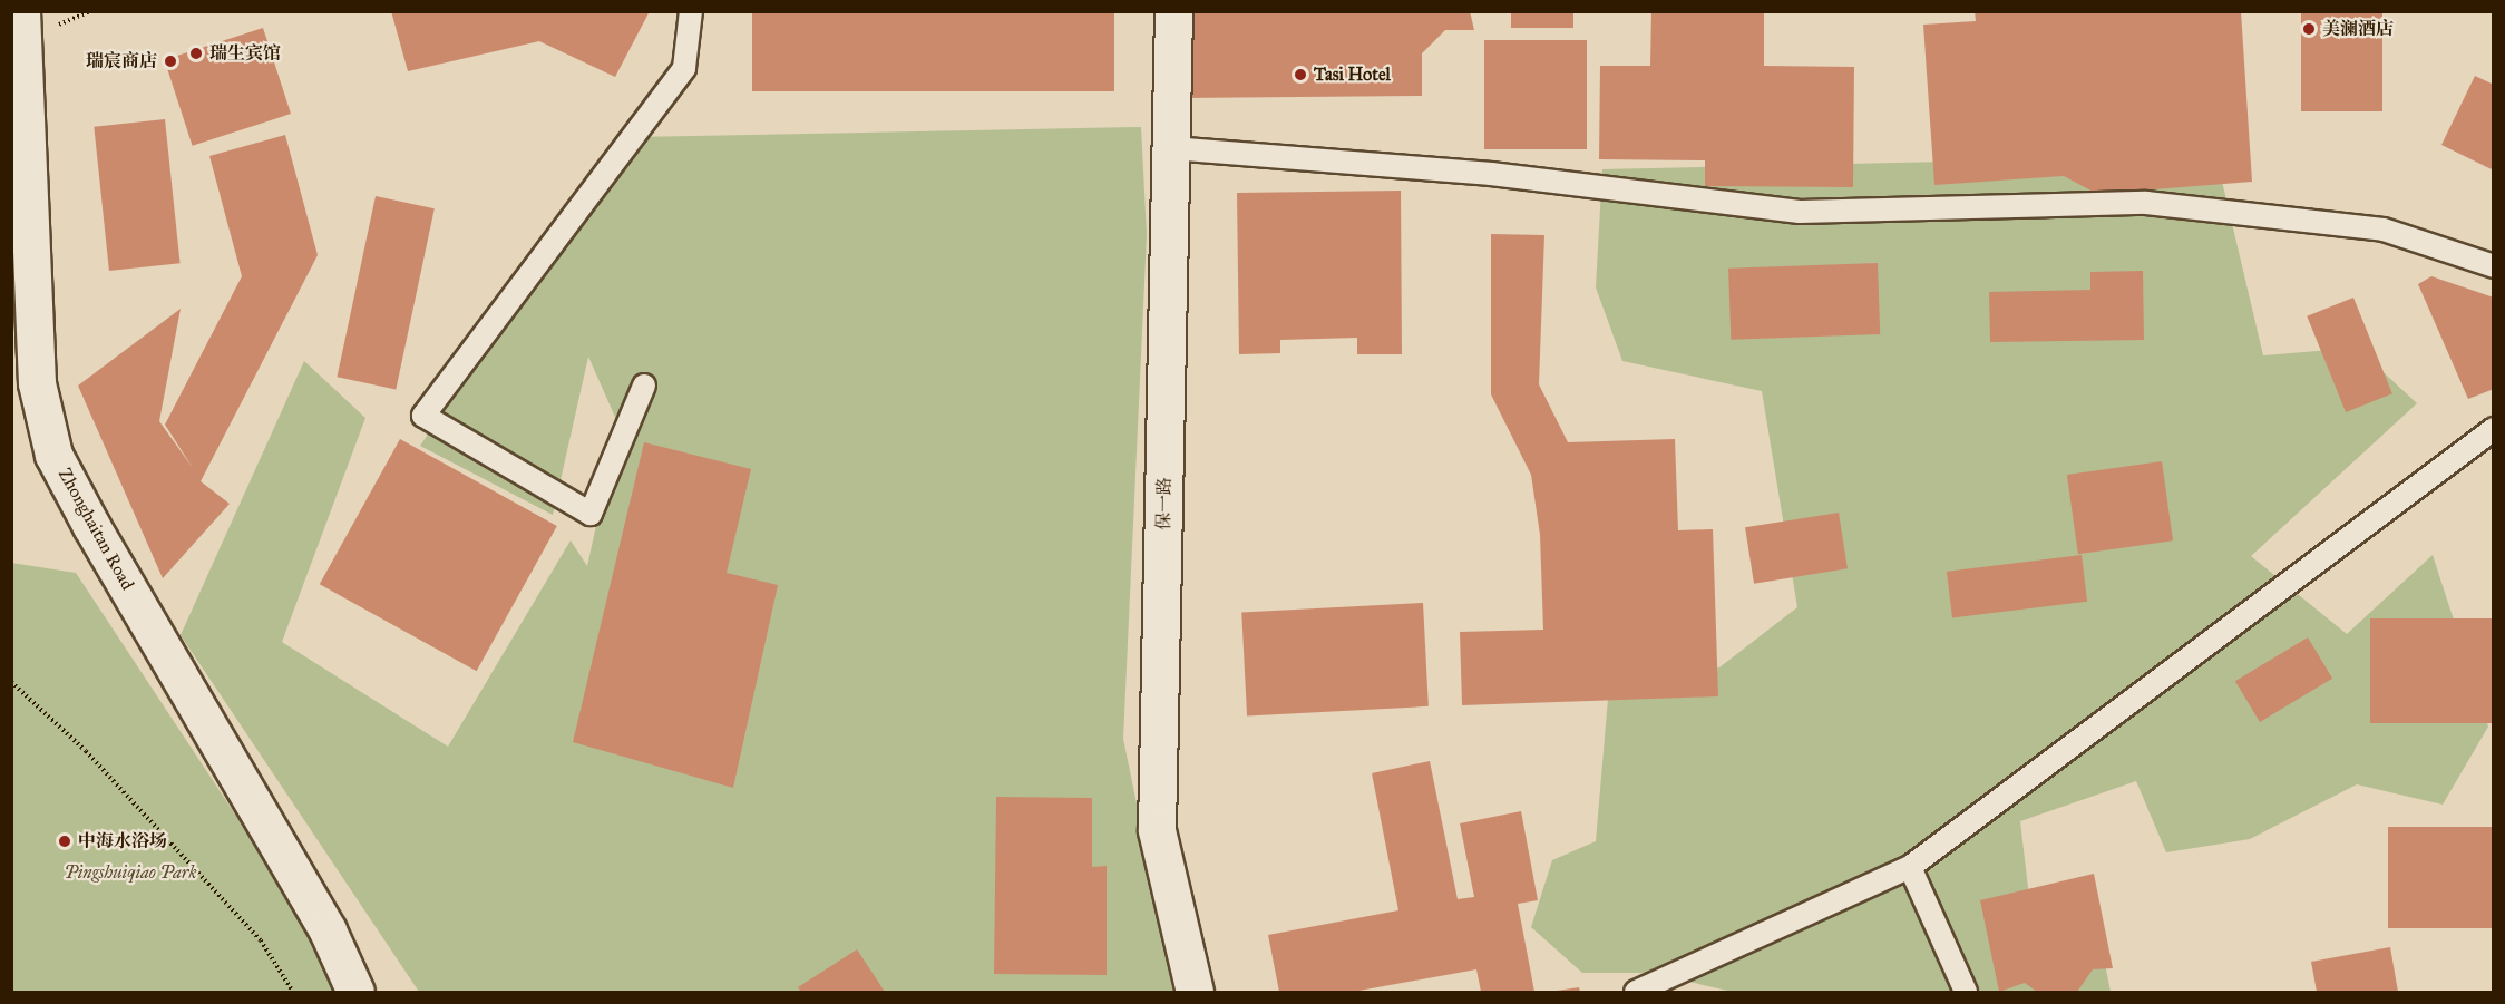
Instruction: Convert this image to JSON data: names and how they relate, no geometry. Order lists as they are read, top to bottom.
{
  "streets": {
    "main road": ["保一路", "Zhonghaitan Road"]
  },
  "parks": ["Pingshuiqiao Park"],
  "places": [
    "美澜酒店",
    "瑞生宾馆",
    "瑞宸商店",
    "Tasi Hotel",
    "中海水浴场"
  ]
}
